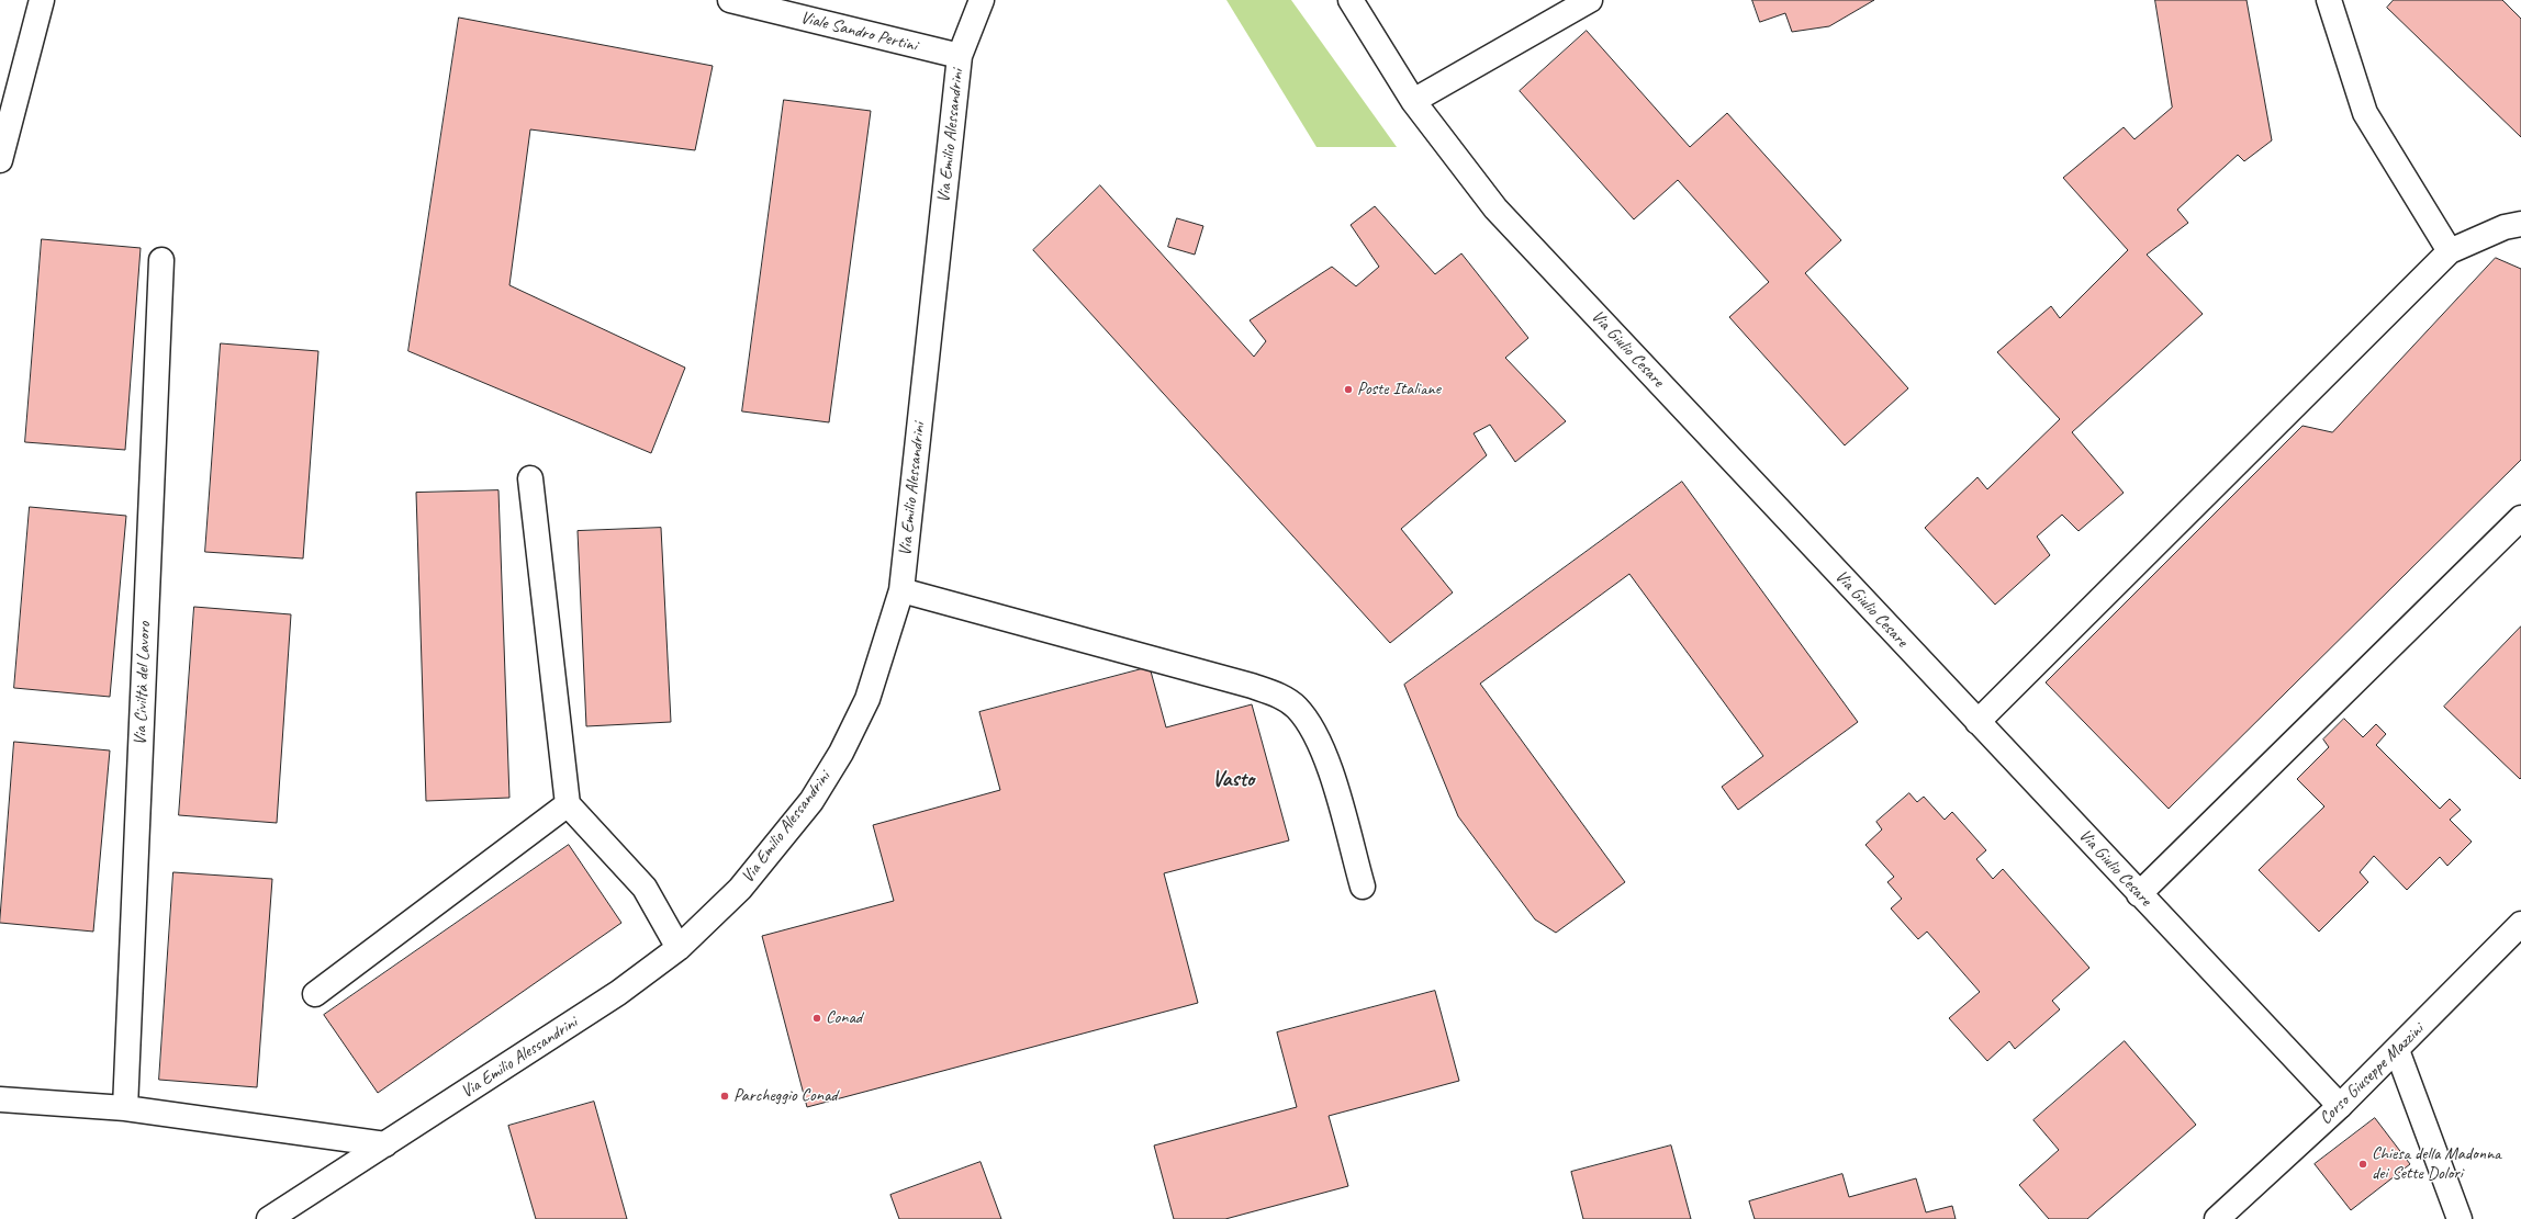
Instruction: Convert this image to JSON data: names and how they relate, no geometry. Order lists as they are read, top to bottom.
{
  "streets": {
    "street": [
      "Viale Sandro Pertini",
      "Via Emilio Alessandrini",
      "Via Giulio Cesare",
      "Via Civiltà del Lavoro",
      "Corso Giuseppe Mazzini"
    ]
  },
  "crossings": [
    ["Viale Sandro Pertini", "Via Emilio Alessandrini"],
    ["Via Giulio Cesare", "Corso Giuseppe Mazzini"]
  ],
  "districts": ["Vasto"],
  "places": [
    "Poste Italiane",
    "Conad",
    "Parcheggio Conad",
    "Chiesa della Madonna dei Sette Dolori"
  ]
}
